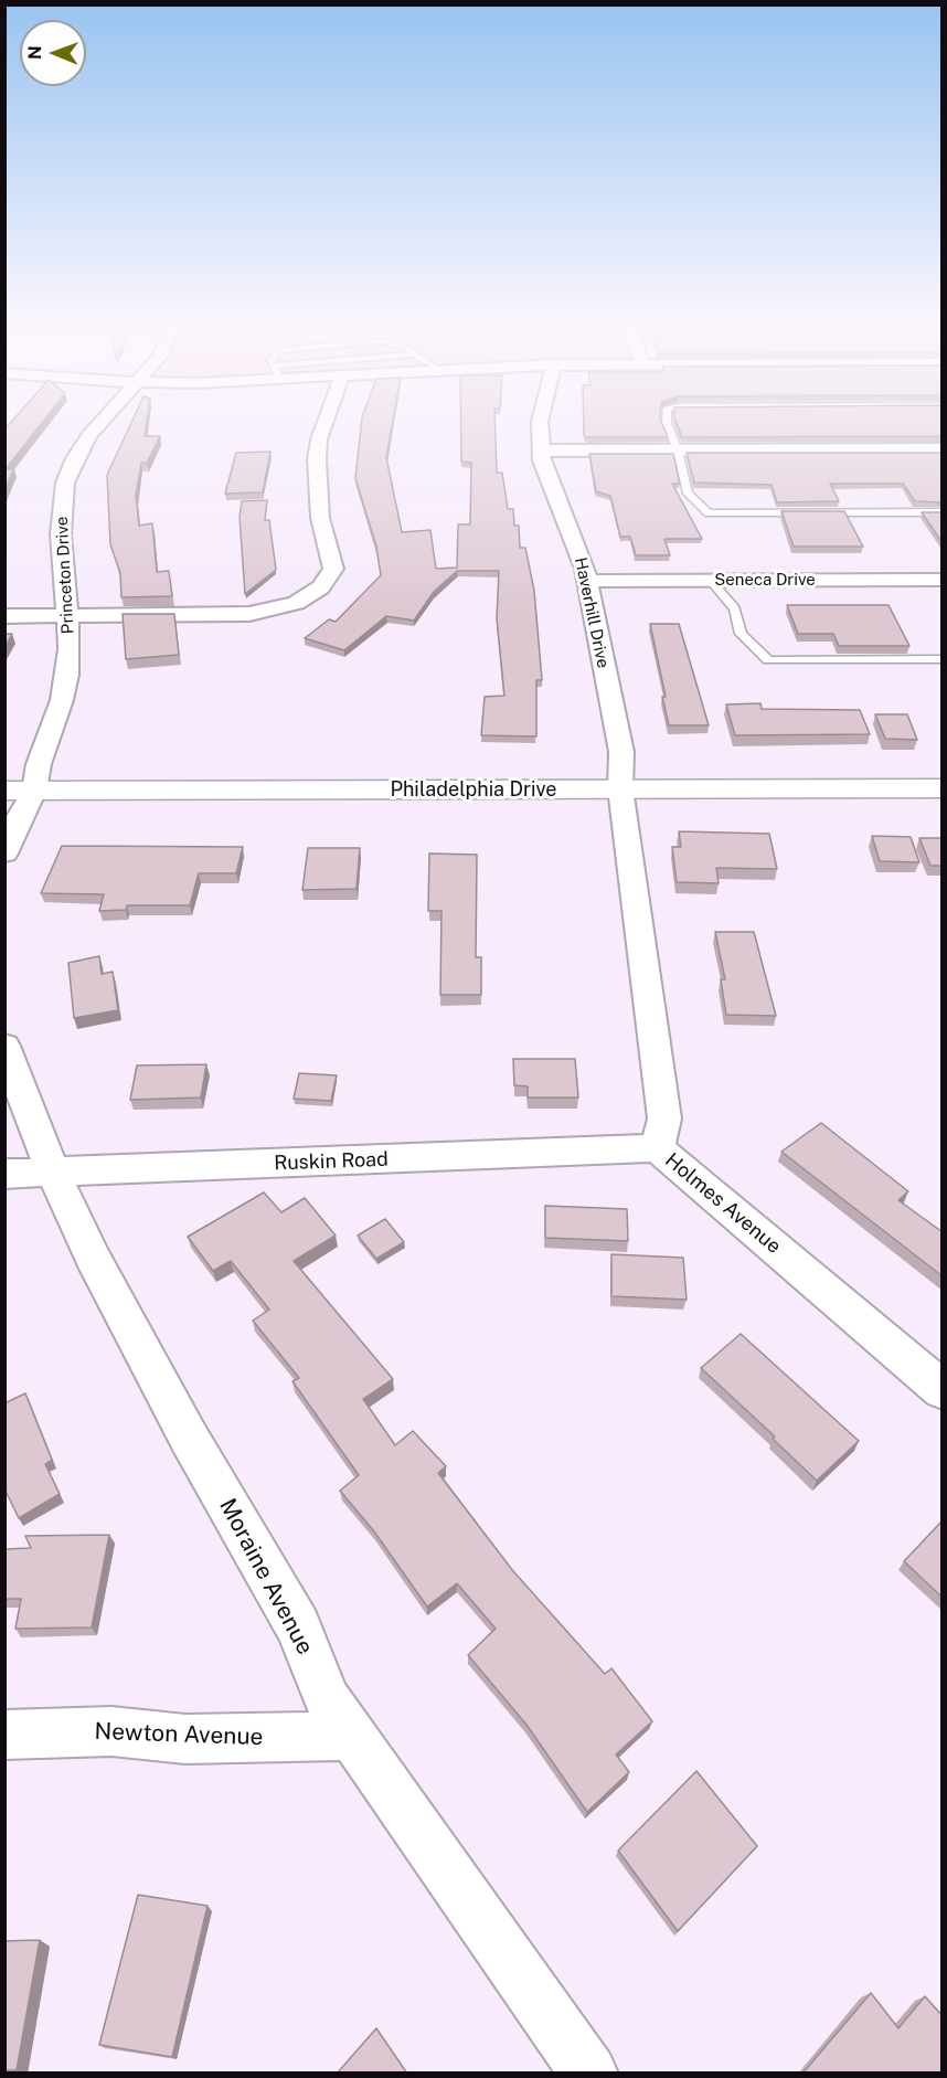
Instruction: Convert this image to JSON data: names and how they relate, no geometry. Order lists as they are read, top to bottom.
{
  "streets": {
    "main road": ["Philadelphia Drive"],
    "street": [
      "Princeton Drive",
      "Seneca Drive",
      "Haverhill Drive",
      "Ruskin Road",
      "Holmes Avenue",
      "Moraine Avenue",
      "Newton Avenue"
    ]
  },
  "crossings": [
    ["Princeton Drive", "Philadelphia Drive"],
    ["Seneca Drive", "Haverhill Drive"],
    ["Haverhill Drive", "Philadelphia Drive"],
    ["Haverhill Drive", "Holmes Avenue"],
    ["Philadelphia Drive", "Holmes Avenue"],
    ["Ruskin Road", "Holmes Avenue"],
    ["Ruskin Road", "Moraine Avenue"],
    ["Moraine Avenue", "Newton Avenue"]
  ],
  "north": "left"
}
